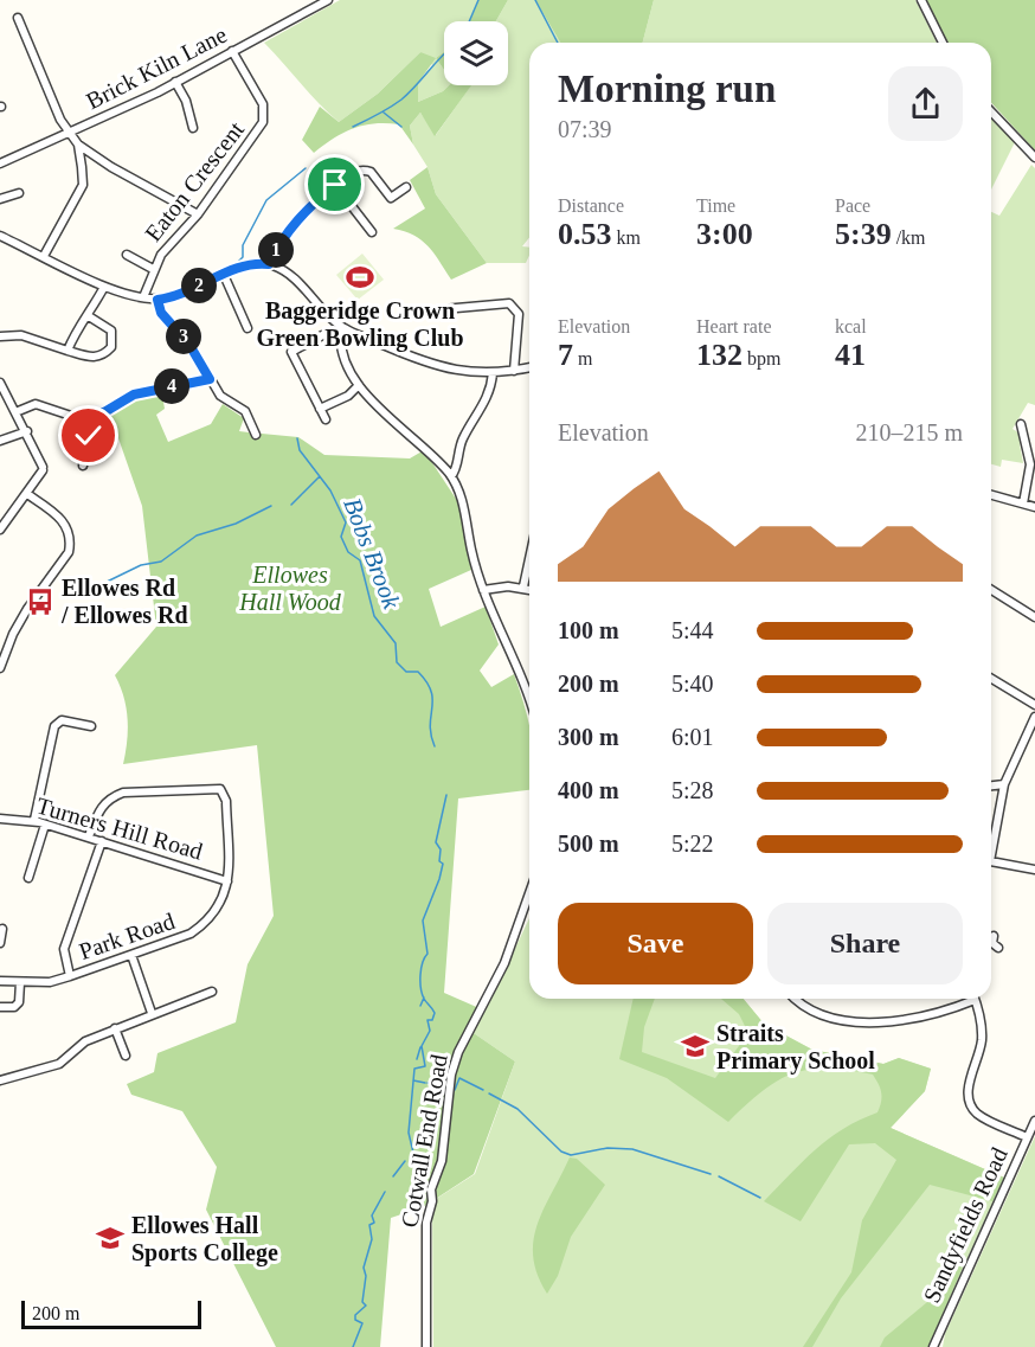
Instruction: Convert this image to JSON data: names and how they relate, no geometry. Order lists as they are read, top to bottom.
{
  "streets": {
    "street": [
      "Brick Kiln Lane",
      "Eaton Crescent",
      "Turners Hill Road",
      "Park Road",
      "Cotwall End Road",
      "Sandyfields Road"
    ]
  },
  "crossings": [
    ["Brick Kiln Lane", "Eaton Crescent"],
    ["Turners Hill Road", "Park Road"]
  ],
  "water": ["Bobs Brook"],
  "parks": ["Ellowes Hall Wood"],
  "places": {
    "sports": ["Baggeridge Crown Green Bowling Club"],
    "bus stop": ["Ellowes Rd / Ellowes Rd"],
    "school or university": ["Straits Primary School", "Ellowes Hall Sports College"]
  },
  "scale_bar": "200 m",
  "page": {
    "heading": ["Morning run", "07:39"],
    "stats": [
      ["Distance", "0.53 km"],
      ["Time", "3:00"],
      ["Pace", "5:39 /km"],
      ["Elevation", "7 m"],
      ["Heart rate", "132 bpm"],
      ["kcal", "41"]
    ],
    "pins": [
      "1",
      "2",
      "3",
      "4"
    ],
    "chart": ["Elevation", "210–215 m"],
    "list": [
      {
        "name": "100 m",
        "note": "5:44"
      },
      {
        "name": "200 m",
        "note": "5:40"
      },
      {
        "name": "300 m",
        "note": "6:01"
      },
      {
        "name": "400 m",
        "note": "5:28"
      },
      {
        "name": "500 m",
        "note": "5:22"
      }
    ],
    "buttons": ["Save", "Share"],
    "scale": "200 m"
  }
}
